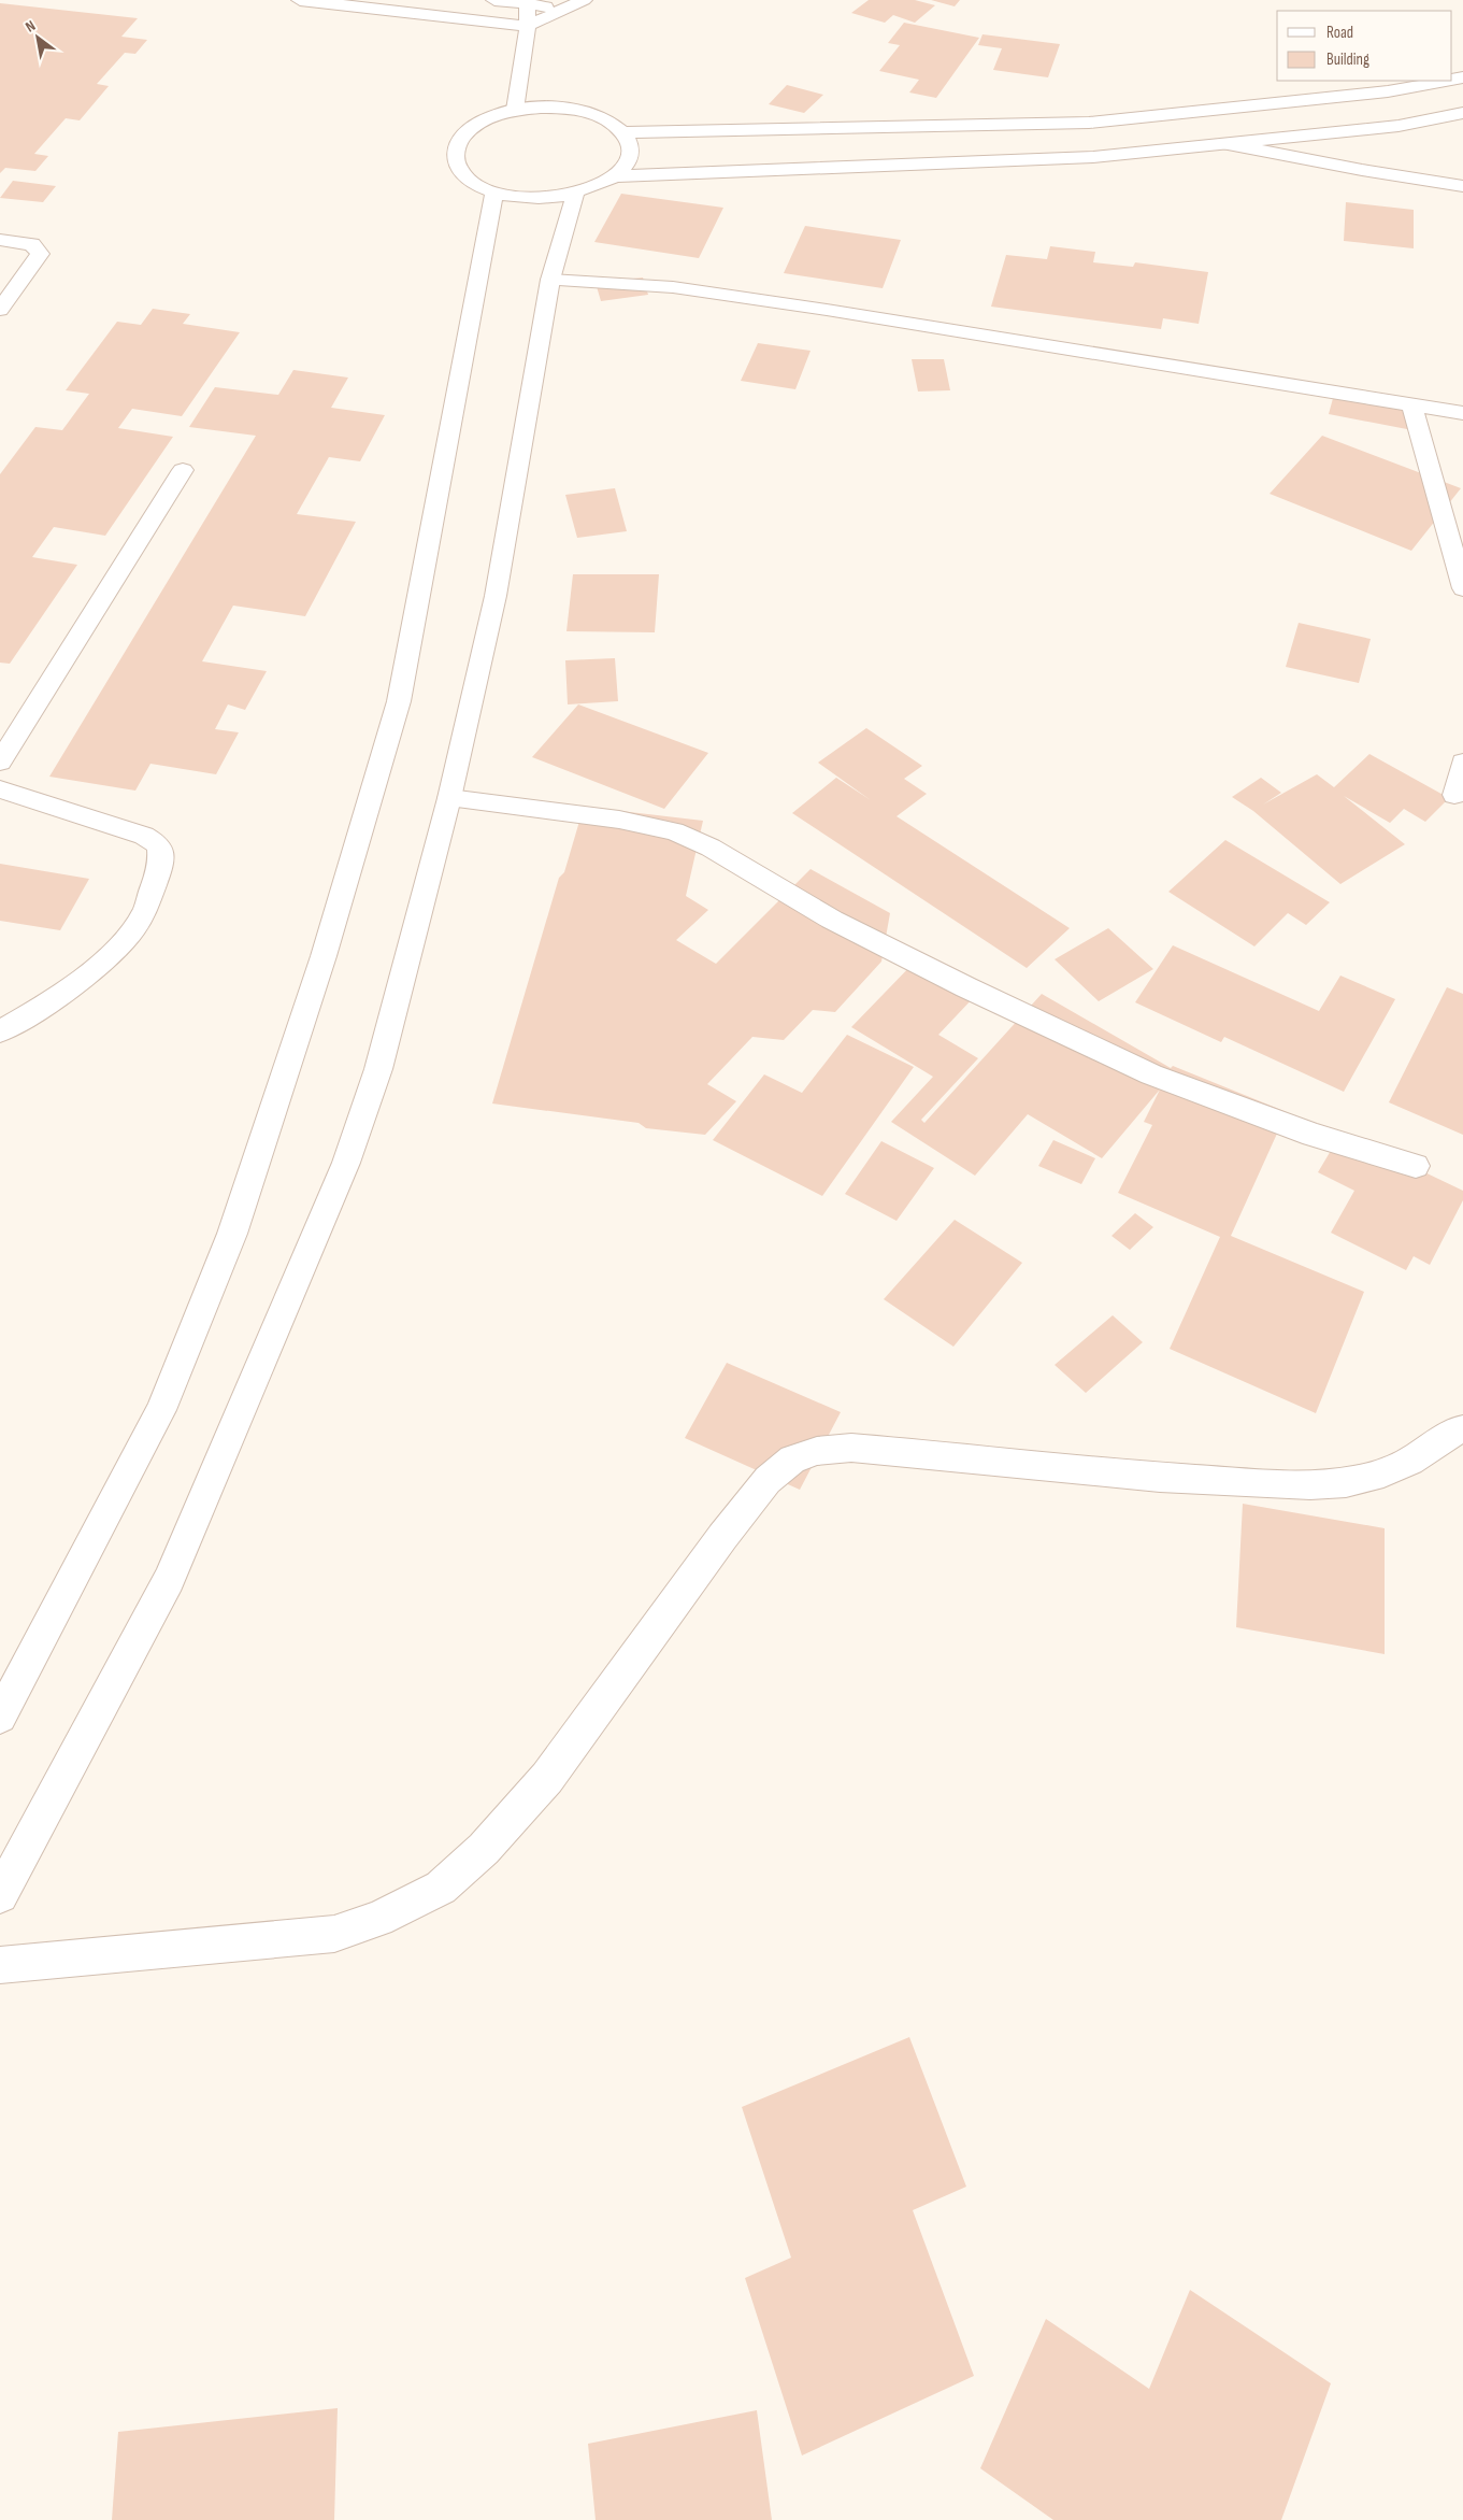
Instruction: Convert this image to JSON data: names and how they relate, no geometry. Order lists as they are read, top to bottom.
{
  "legend": ["Road", "Building"],
  "north": "top left"
}
